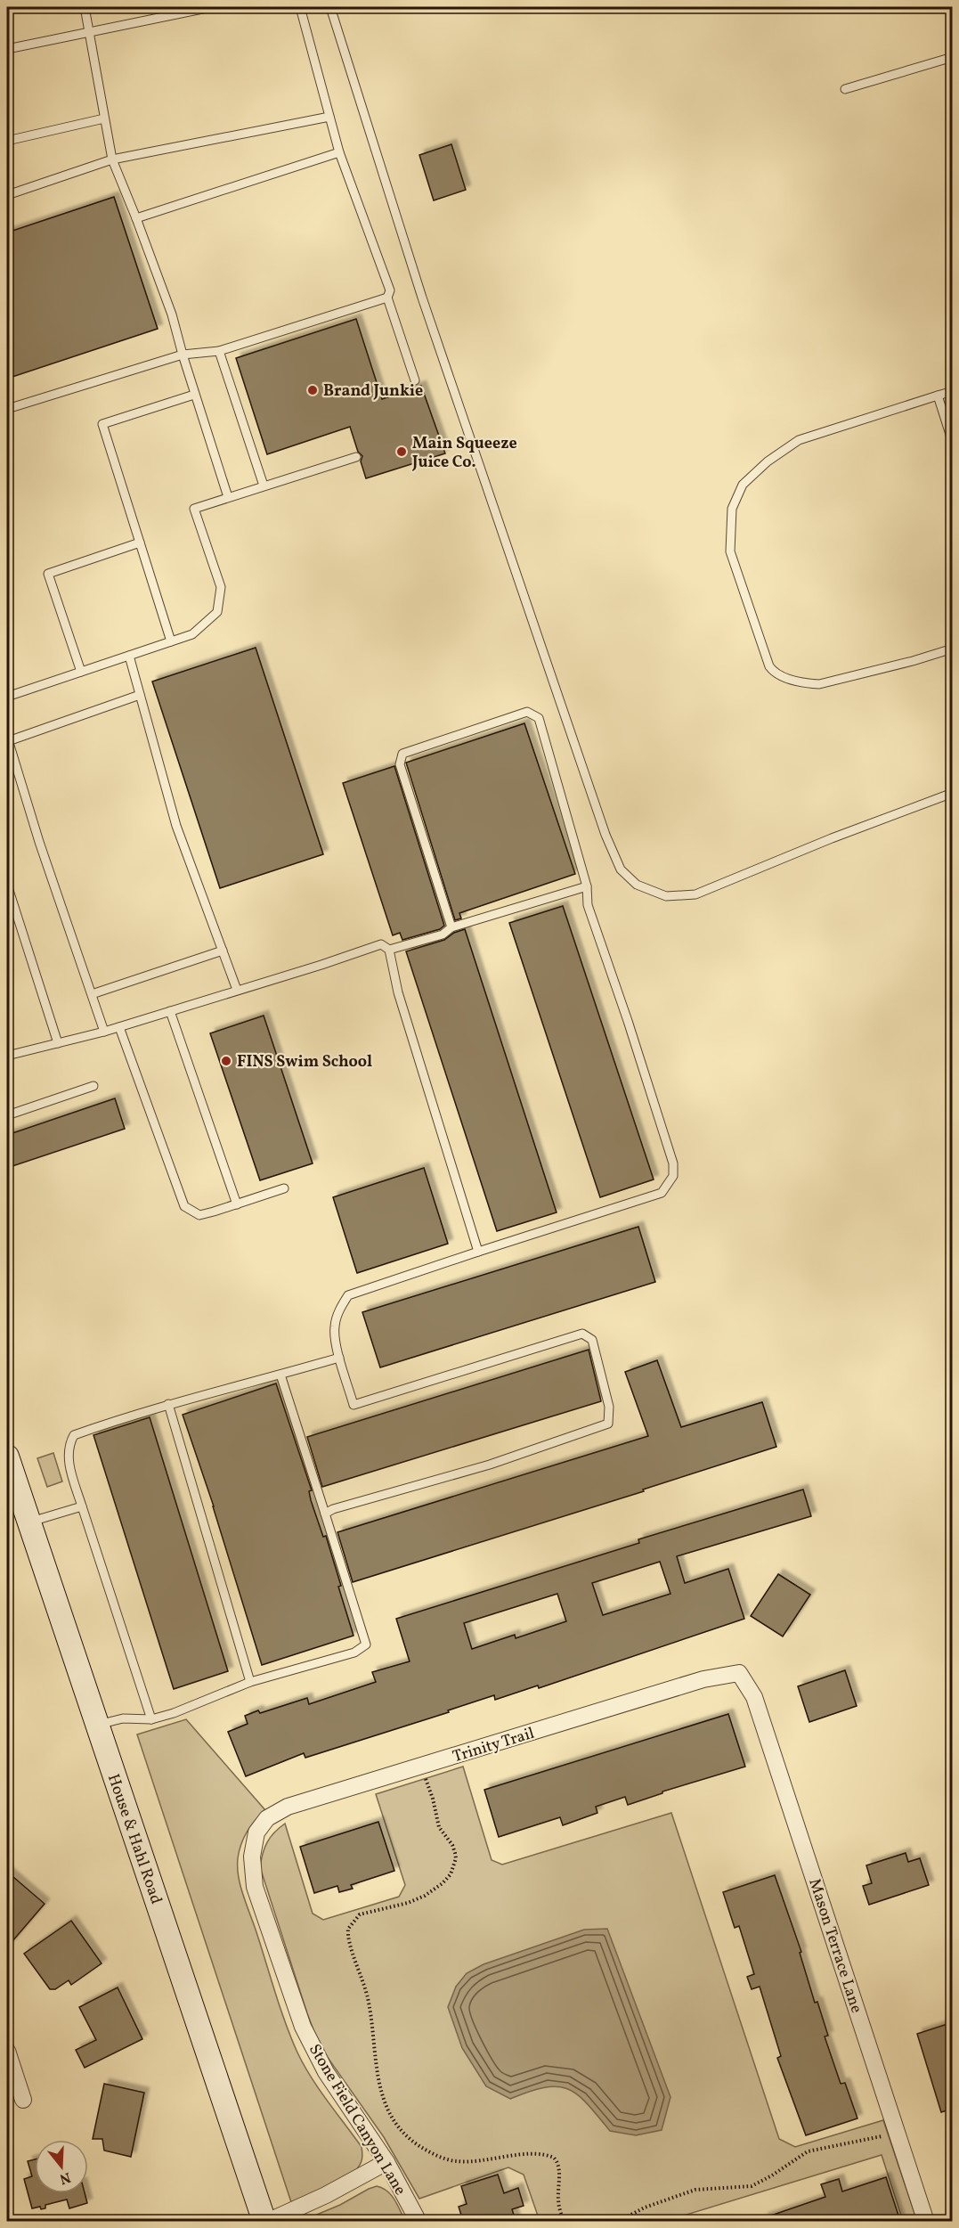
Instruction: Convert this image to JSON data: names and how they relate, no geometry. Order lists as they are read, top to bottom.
{
  "streets": {
    "street": [
      "Trinity Trail",
      "House & Hahl Road",
      "Mason Terrace Lane",
      "Stone Field Canyon Lane"
    ]
  },
  "crossings": [
    ["Trinity Trail", "Mason Terrace Lane"],
    ["Trinity Trail", "Stone Field Canyon Lane"],
    ["House & Hahl Road", "Stone Field Canyon Lane"]
  ],
  "places": ["Brand Junkie", "Main Squeeze Juice Co.", "FINS Swim School"],
  "north": "bottom"
}
